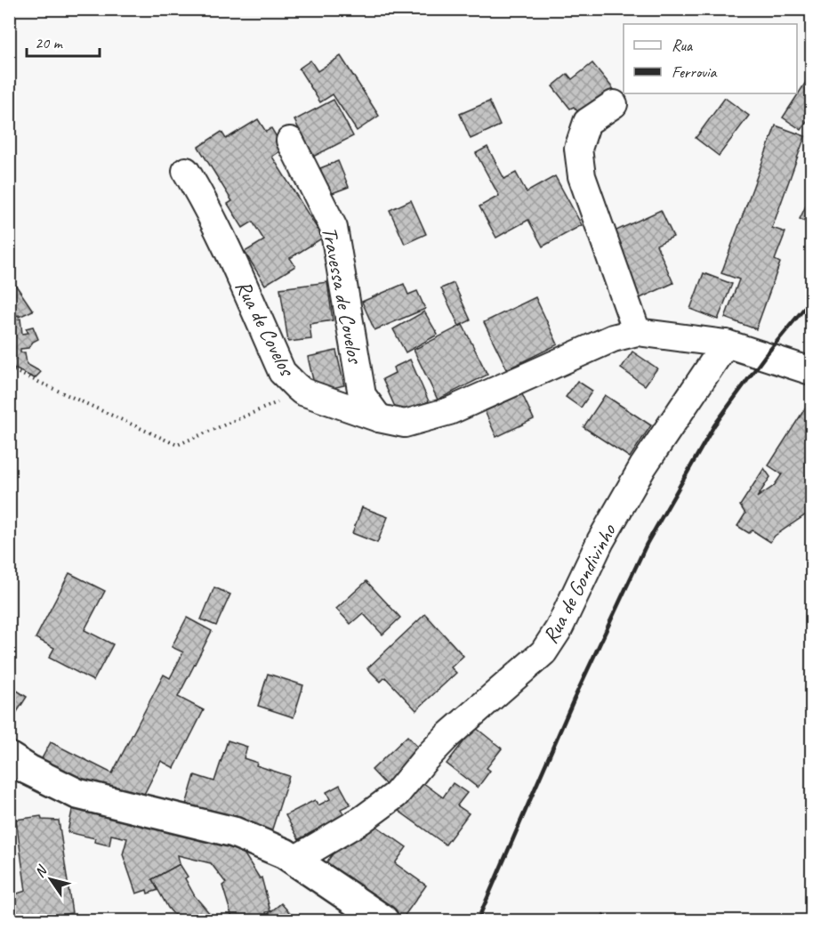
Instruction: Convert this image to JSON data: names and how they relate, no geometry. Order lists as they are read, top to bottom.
{
  "streets": {
    "street": ["Travessa de Covelos", "Rua de Covelos", "Rua de Gondivinho"]
  },
  "crossings": [
    ["Travessa de Covelos", "Rua de Covelos"]
  ],
  "legend": ["Rua", "Ferrovia"],
  "scale_bar": "20 m",
  "north": "top left"
}
